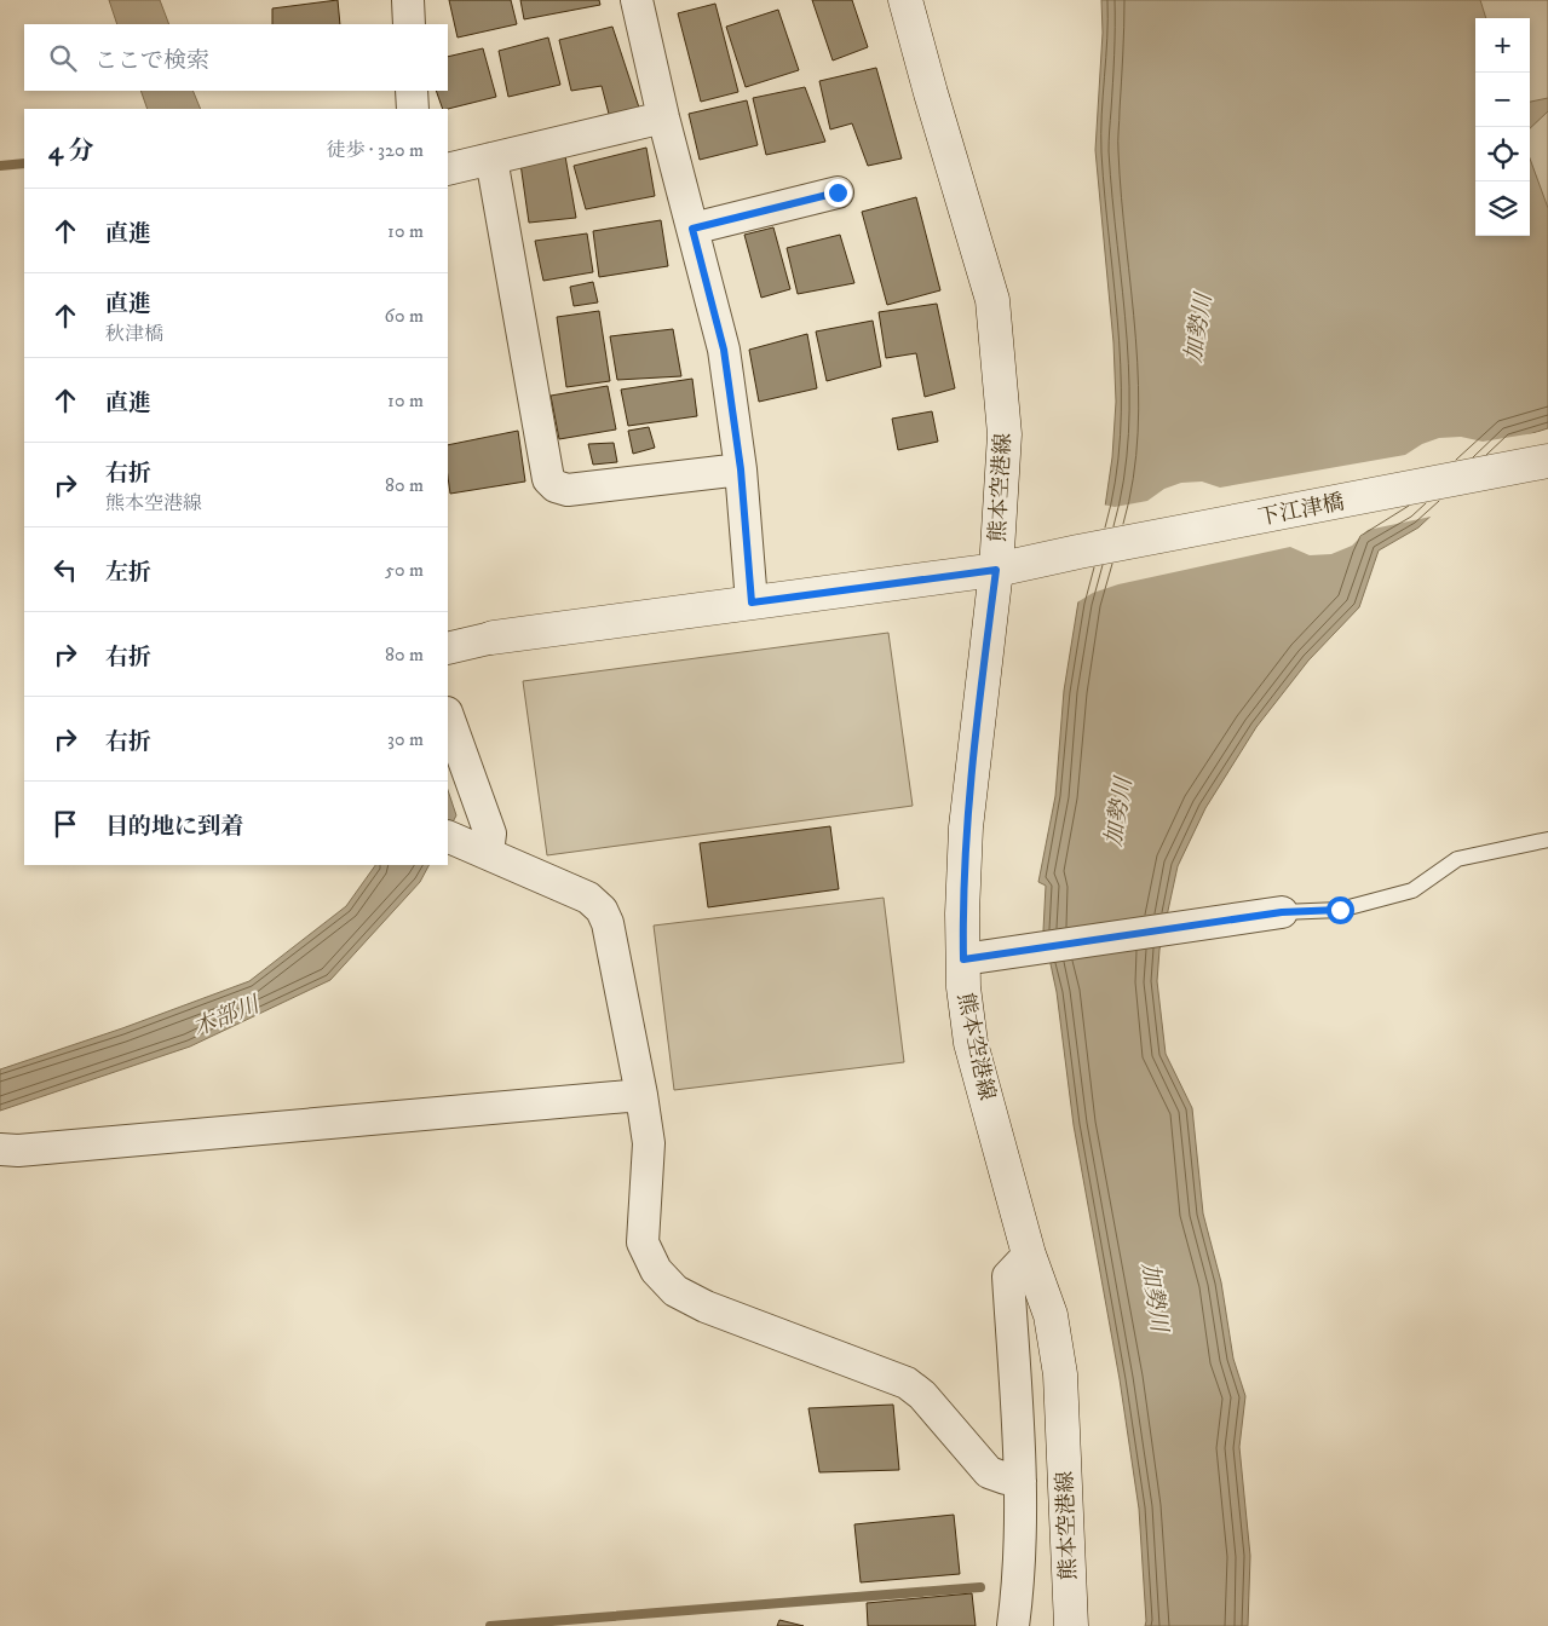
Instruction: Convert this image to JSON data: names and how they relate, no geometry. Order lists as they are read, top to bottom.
{
  "streets": {
    "main road": ["熊本空港線", "下江津橋"]
  },
  "crossings": [
    ["熊本空港線", "下江津橋"]
  ],
  "water": ["加勢川", "木部川"],
  "page": {
    "map_buttons": ["+", "−"],
    "search": "ここで検索",
    "heading": ["4 分", "徒歩 · 320 m"],
    "list": [
      ["直進", "10 m"],
      ["直進", "秋津橋", "60 m"],
      ["直進", "10 m"],
      ["右折", "熊本空港線", "80 m"],
      ["左折", "50 m"],
      ["右折", "80 m"],
      ["右折", "30 m"],
      "目的地に到着"
    ]
  }
}
